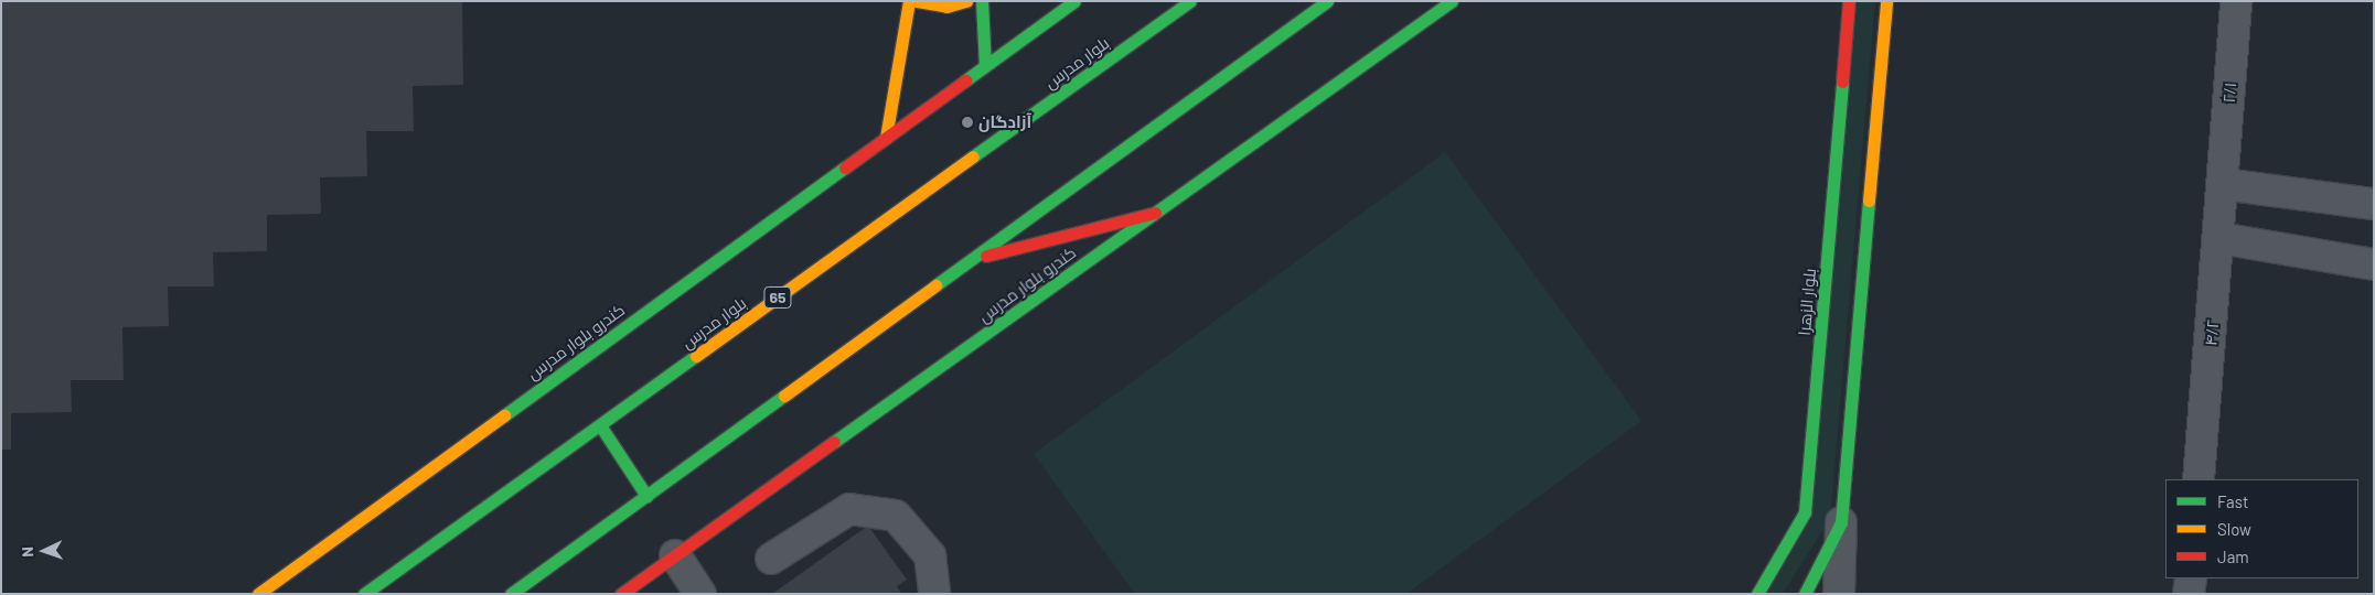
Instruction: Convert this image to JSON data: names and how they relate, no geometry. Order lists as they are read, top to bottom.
{
  "streets": {
    "main road": [
      "بلوار مدرس",
      "کندرو بلوار مدرس",
      "65",
      "بلوار الزهرا"
    ],
    "street": ["۲/۱", "۴/۲"]
  },
  "crossings": [
    ["۲/۱", "۴/۲"]
  ],
  "places": ["آزادگان"],
  "legend": ["Fast", "Slow", "Jam"],
  "north": "left"
}
